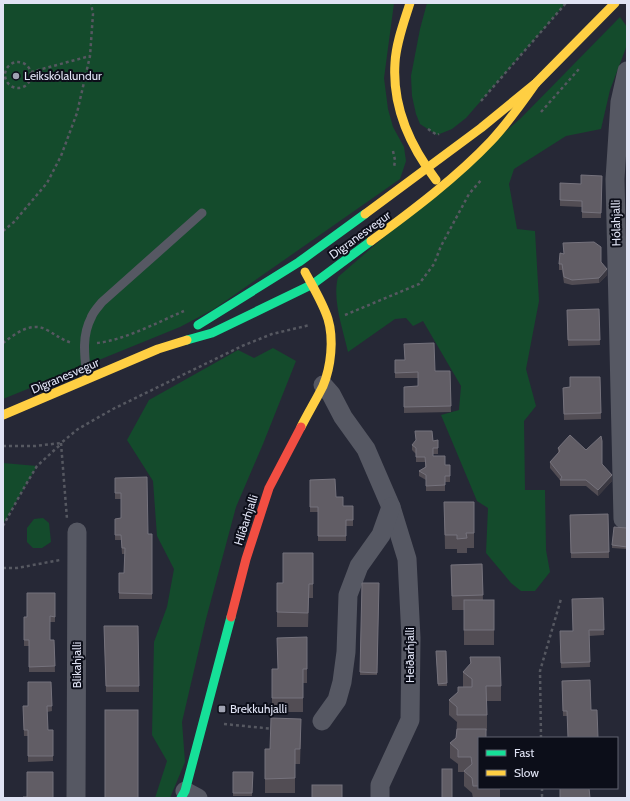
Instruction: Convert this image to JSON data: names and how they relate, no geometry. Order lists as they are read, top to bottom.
{
  "streets": {
    "street": [
      "Hólahjalli",
      "Digranesvegur",
      "Hlíðarhjalli",
      "Heiðarhjalli",
      "Blikahjalli"
    ]
  },
  "crossings": [
    ["Digranesvegur", "Hlíðarhjalli"],
    ["Hlíðarhjalli", "Heiðarhjalli"]
  ],
  "places": {
    "other": ["Leikskólalundur"],
    "transit": ["Brekkuhjalli"]
  },
  "legend": ["Fast", "Slow"]
}
